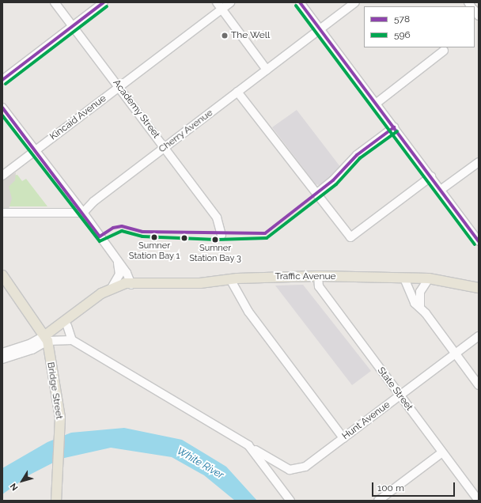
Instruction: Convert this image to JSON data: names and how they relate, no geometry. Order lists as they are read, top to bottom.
{
  "streets": {
    "main road": ["Traffic Avenue", "Bridge Street"],
    "street": [
      "Academy Street",
      "Kincaid Avenue",
      "Cherry Avenue",
      "State Street",
      "Hunt Avenue"
    ]
  },
  "crossings": [
    ["Academy Street", "Kincaid Avenue"],
    ["Academy Street", "Cherry Avenue"],
    ["Traffic Avenue", "State Street"],
    ["State Street", "Hunt Avenue"]
  ],
  "water": ["White River"],
  "places": ["The Well", "Sumner Station Bay 1", "Sumner Station Bay 3"],
  "lines": ["transit line 578", "transit line 596"],
  "legend": ["578", "596"],
  "scale_bar": "100 m",
  "north": "bottom left"
}
